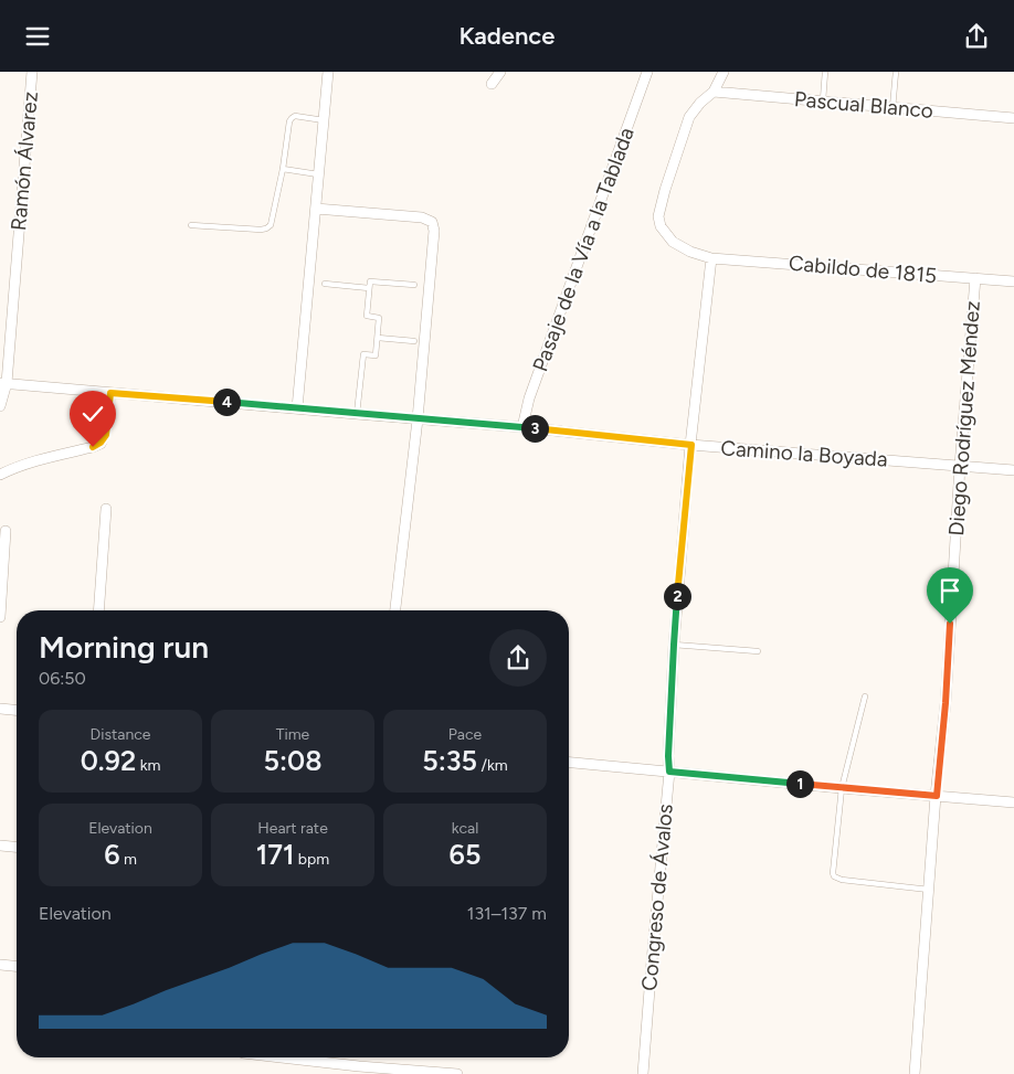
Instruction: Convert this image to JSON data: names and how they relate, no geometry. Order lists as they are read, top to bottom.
{
  "streets": {
    "street": [
      "Pascual Blanco",
      "Ramón Álvarez",
      "Pasaje de la Vía a la Tablada",
      "Cabildo de 1815",
      "Diego Rodríguez Méndez",
      "Camino la Boyada",
      "Congreso de Ávalos"
    ]
  },
  "crossings": [
    ["Pascual Blanco", "Cabildo de 1815"],
    ["Ramón Álvarez", "Camino la Boyada"],
    ["Pasaje de la Vía a la Tablada", "Camino la Boyada"],
    ["Cabildo de 1815", "Diego Rodríguez Méndez"],
    ["Cabildo de 1815", "Congreso de Ávalos"],
    ["Diego Rodríguez Méndez", "Camino la Boyada"],
    ["Camino la Boyada", "Congreso de Ávalos"]
  ],
  "page": {
    "header": "Kadence",
    "pins": [
      "4",
      "3",
      "2",
      "1"
    ],
    "heading": ["Morning run", "06:50"],
    "stats": [
      ["Distance", "0.92 km"],
      ["Time", "5:08"],
      ["Pace", "5:35 /km"],
      ["Elevation", "6 m"],
      ["Heart rate", "171 bpm"],
      ["kcal", "65"]
    ],
    "chart": ["Elevation", "131–137 m"]
  }
}
